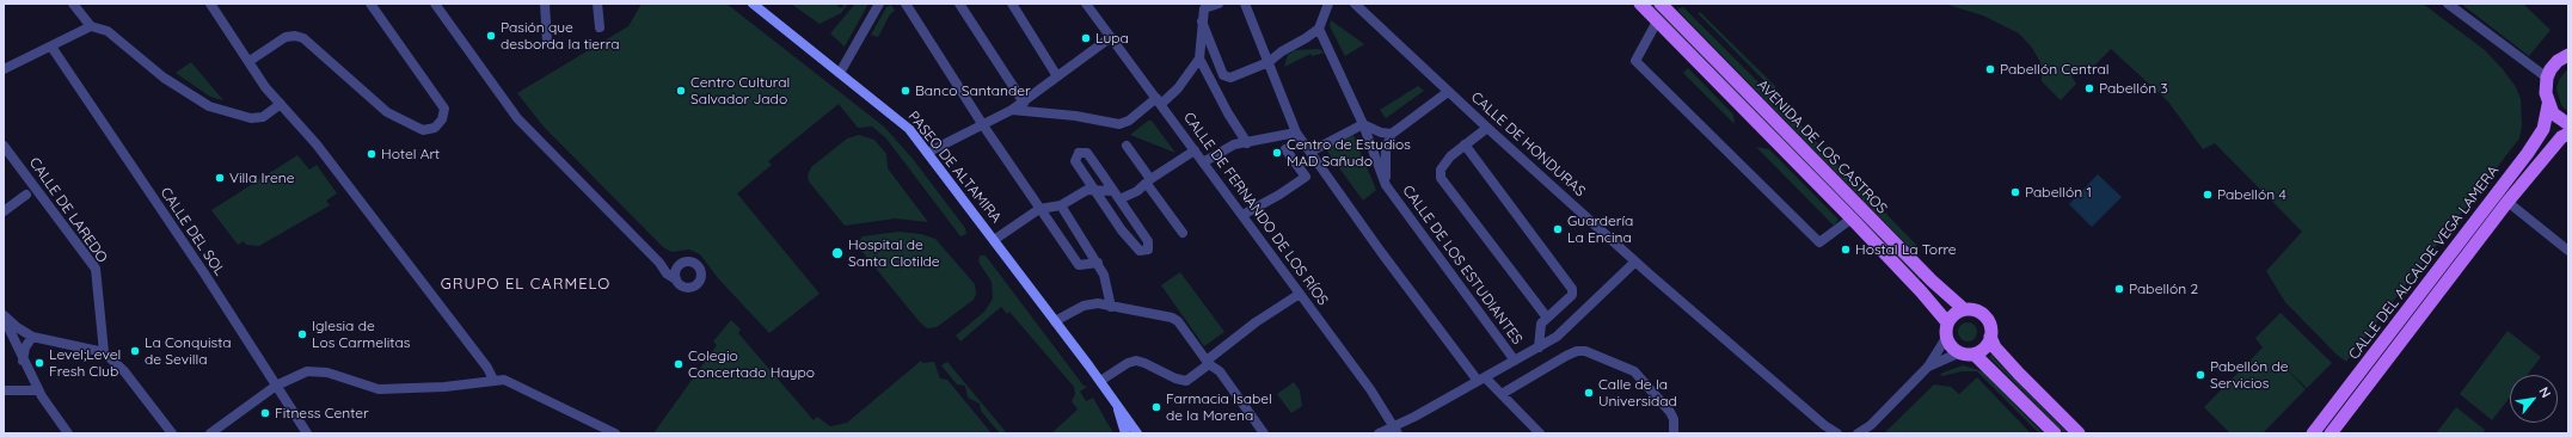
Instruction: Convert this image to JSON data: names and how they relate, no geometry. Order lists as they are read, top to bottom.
{
  "streets": {
    "main road": ["AVENIDA DE LOS CASTROS", "PASEO DE ALTAMIRA", "CALLE DEL ALCALDE VEGA LAMERA"],
    "street": [
      "CALLE DE HONDURAS",
      "CALLE DE FERNANDO DE LOS RÍOS",
      "CALLE DE LAREDO",
      "CALLE DEL SOL",
      "CALLE DE LOS ESTUDIANTES"
    ]
  },
  "districts": ["GRUPO EL CARMELO"],
  "places": [
    "Pasión que desborda la tierra",
    "Lupa",
    "Pabellón Central",
    "Pabellón 3",
    "Centro Cultural Salvador Jado",
    "Banco Santander",
    "Centro de Estudios MAD Sañudo",
    "Hotel Art",
    "Villa Irene",
    "Pabellón 1",
    "Pabellón 4",
    "Guardería La Encina",
    "Hostal La Torre",
    "Hospital de Santa Clotilde",
    "Pabellón 2",
    "Iglesia de Los Carmelitas",
    "La Conquista de Sevilla",
    "Level;Level Fresh Club",
    "Colegio Concertado Haypo",
    "Pabellón de Servicios",
    "Calle de la Universidad",
    "Farmacia Isabel de la Morena",
    "Fitness Center"
  ],
  "north": "top right"
}
